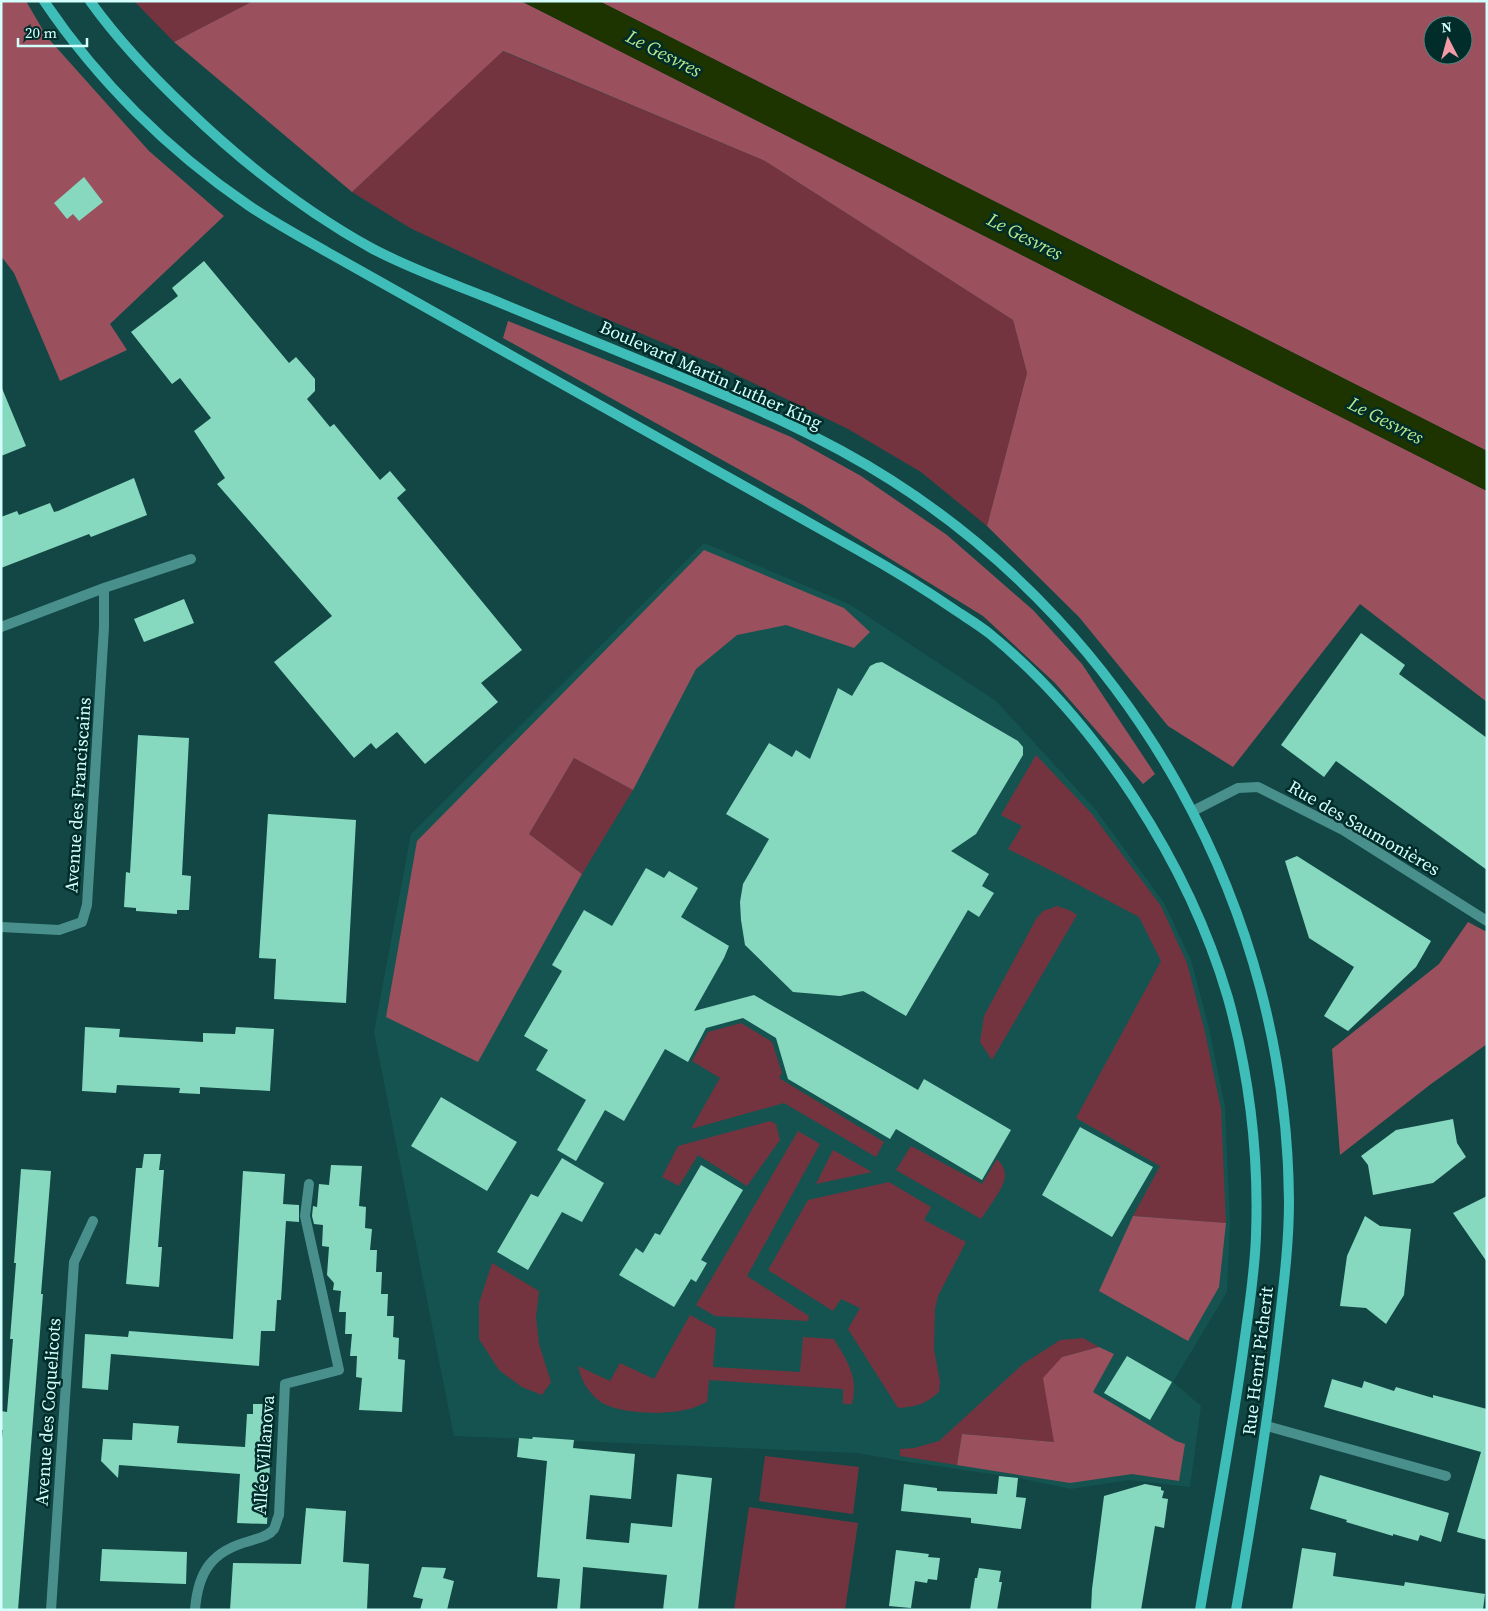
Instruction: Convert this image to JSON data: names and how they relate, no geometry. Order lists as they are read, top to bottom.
{
  "streets": {
    "main road": ["Boulevard Martin Luther King", "Rue Henri Picherit"],
    "street": [
      "Avenue des Franciscains",
      "Rue des Saumonières",
      "Avenue des Coquelicots",
      "Allée Villanova"
    ]
  },
  "crossings": [
    ["Boulevard Martin Luther King", "Rue des Saumonières"],
    ["Boulevard Martin Luther King", "Rue Henri Picherit"]
  ],
  "water": ["Le Gesvres"],
  "scale_bar": "20 m",
  "north": "top"
}
